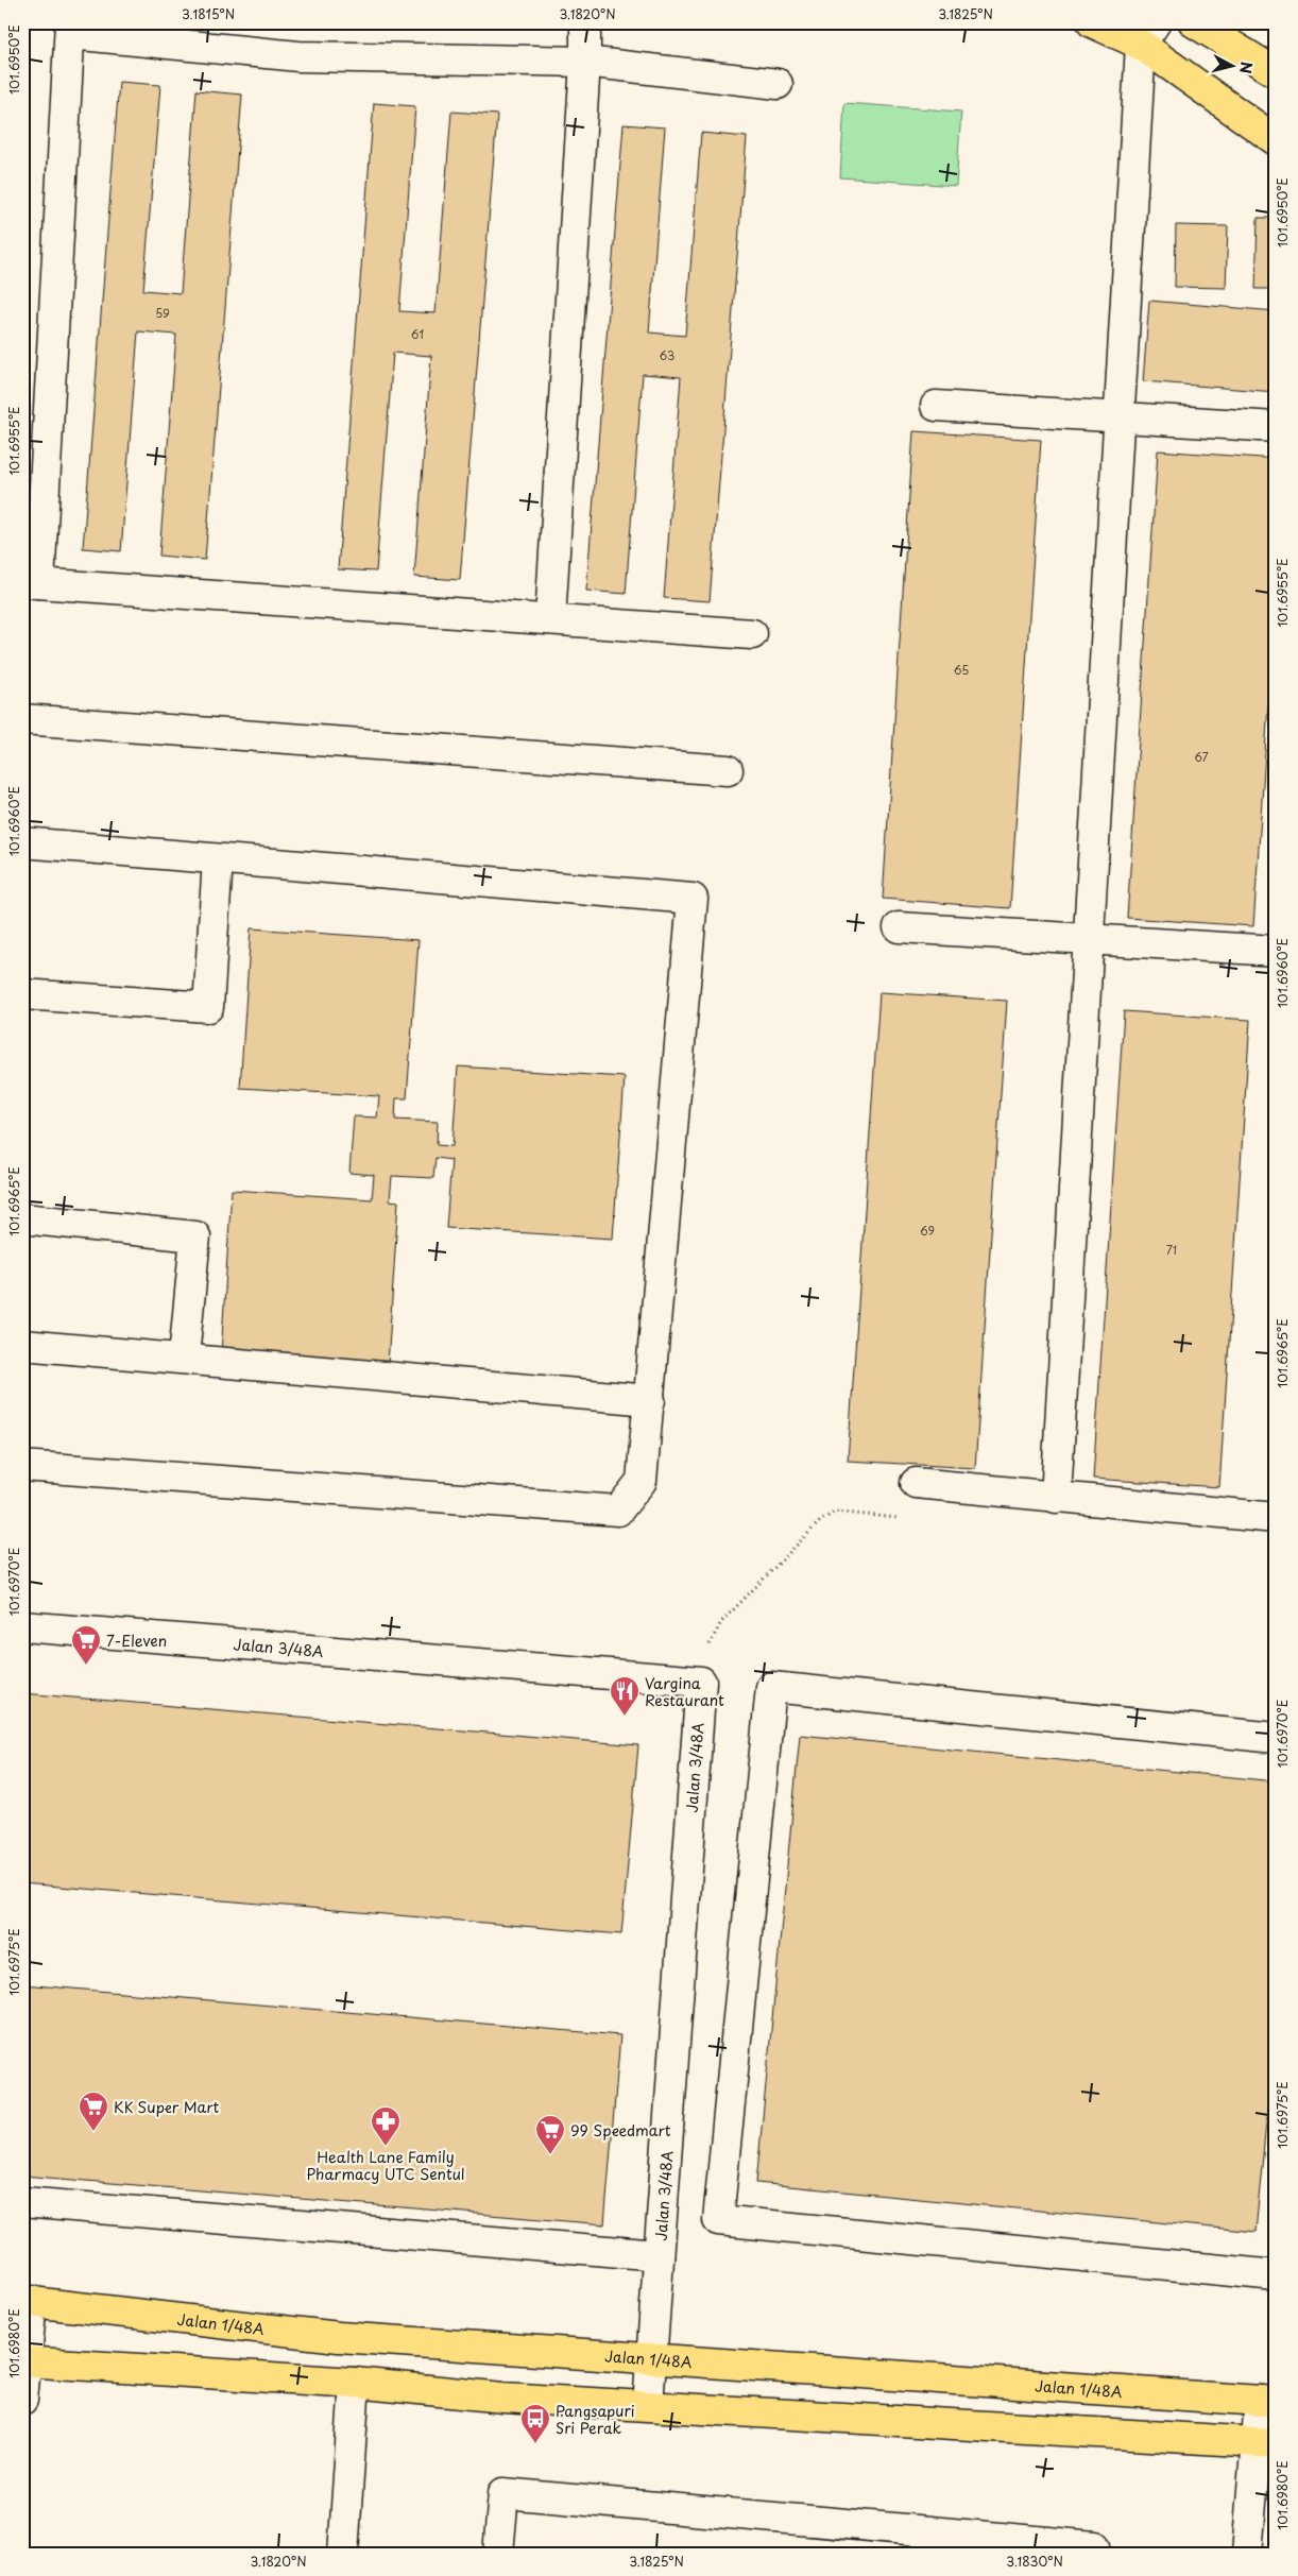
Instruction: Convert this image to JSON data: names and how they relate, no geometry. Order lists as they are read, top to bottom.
{
  "streets": {
    "main road": ["Jalan 1/48A"],
    "street": ["Jalan 3/48A"]
  },
  "crossings": [
    ["Jalan 3/48A", "Jalan 1/48A"]
  ],
  "places": {
    "supermarket": ["7-Eleven", "KK Super Mart", "99 Speedmart"],
    "restaurant": ["Vargina Restaurant"],
    "pharmacy": ["Health Lane Family Pharmacy UTC Sentul"],
    "bus stop": ["Pangsapuri Sri Perak"]
  },
  "house_numbers": [
    "59",
    "61",
    "63",
    "65",
    "67",
    "69",
    "71"
  ],
  "north": "right",
  "coordinates": [
    "3.1815°N",
    "3.1820°N",
    "3.1825°N",
    "101.6950°E",
    "101.6955°E",
    "101.6960°E",
    "101.6965°E",
    "101.6970°E",
    "101.6975°E",
    "101.6980°E",
    "3.1830°N"
  ]
}
